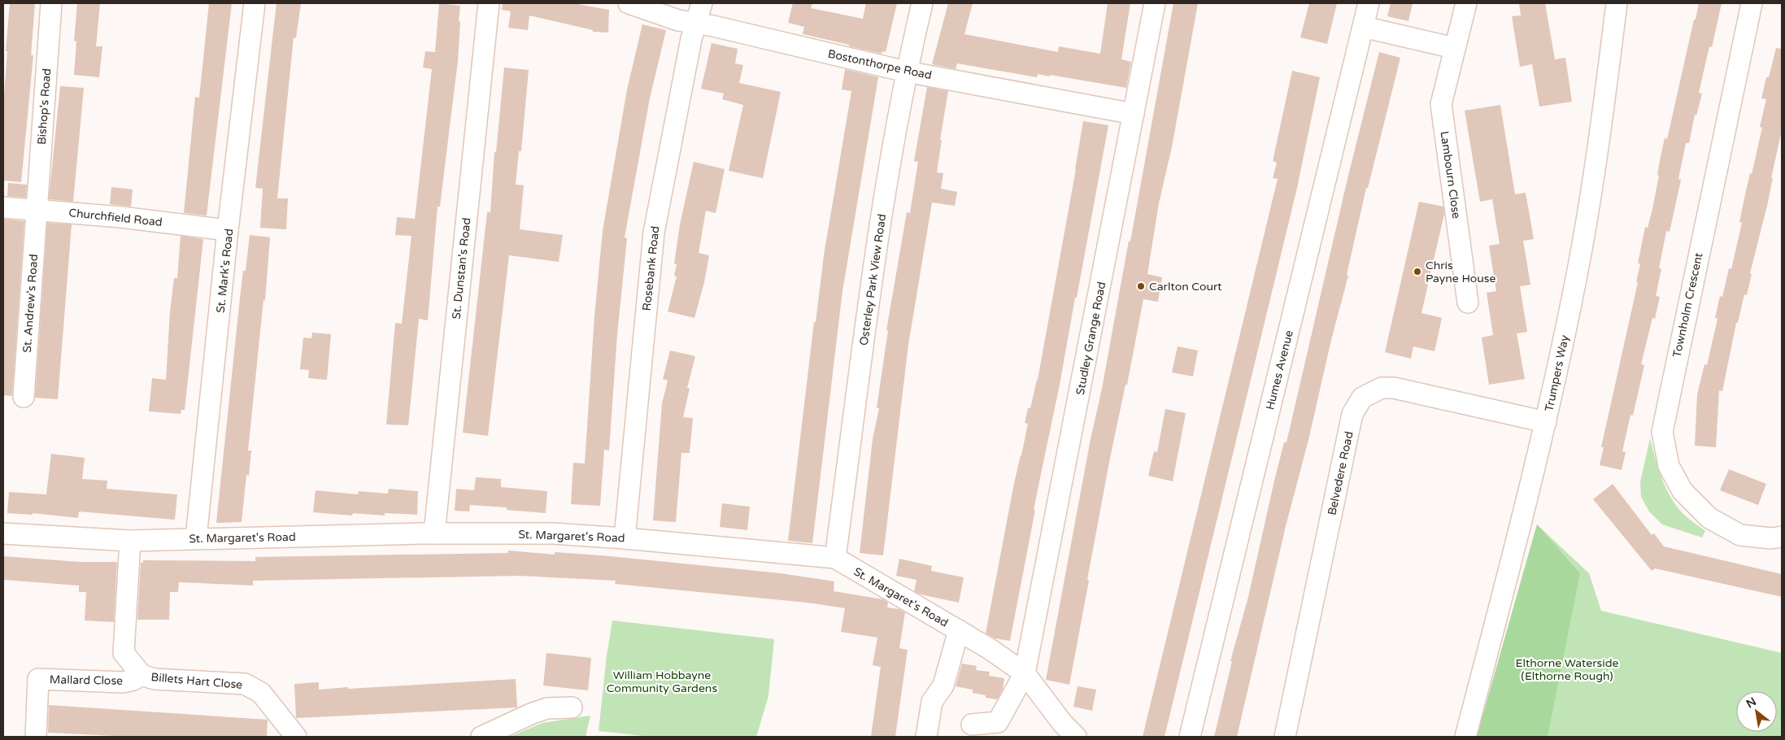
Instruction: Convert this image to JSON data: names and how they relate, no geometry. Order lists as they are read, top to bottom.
{
  "streets": {
    "street": [
      "Bostonthorpe Road",
      "Bishop's Road",
      "Lambourn Close",
      "Churchfield Road",
      "St. Dunstan's Road",
      "Rosebank Road",
      "St. Mark's Road",
      "Osterley Park View Road",
      "St. Andrew's Road",
      "Townholm Crescent",
      "Studley Grange Road",
      "Humes Avenue",
      "Trumpers Way",
      "Belvedere Road",
      "St. Margaret's Road",
      "Mallard Close",
      "Billets Hart Close"
    ]
  },
  "crossings": [
    ["Bostonthorpe Road", "Rosebank Road"],
    ["Bostonthorpe Road", "Osterley Park View Road"],
    ["Bostonthorpe Road", "Studley Grange Road"],
    ["Bishop's Road", "Churchfield Road"],
    ["Bishop's Road", "St. Andrew's Road"],
    ["Churchfield Road", "St. Mark's Road"],
    ["Churchfield Road", "St. Andrew's Road"],
    ["St. Dunstan's Road", "St. Margaret's Road"],
    ["Rosebank Road", "St. Margaret's Road"],
    ["St. Mark's Road", "St. Margaret's Road"],
    ["Osterley Park View Road", "St. Margaret's Road"],
    ["Studley Grange Road", "St. Margaret's Road"],
    ["Trumpers Way", "Belvedere Road"],
    ["St. Margaret's Road", "Billets Hart Close"],
    ["Mallard Close", "Billets Hart Close"]
  ],
  "parks": ["Elthorne Waterside (Elthorne Rough)", "William Hobbayne Community Gardens"],
  "places": ["Chris Payne House", "Carlton Court"],
  "north": "top left"
}
